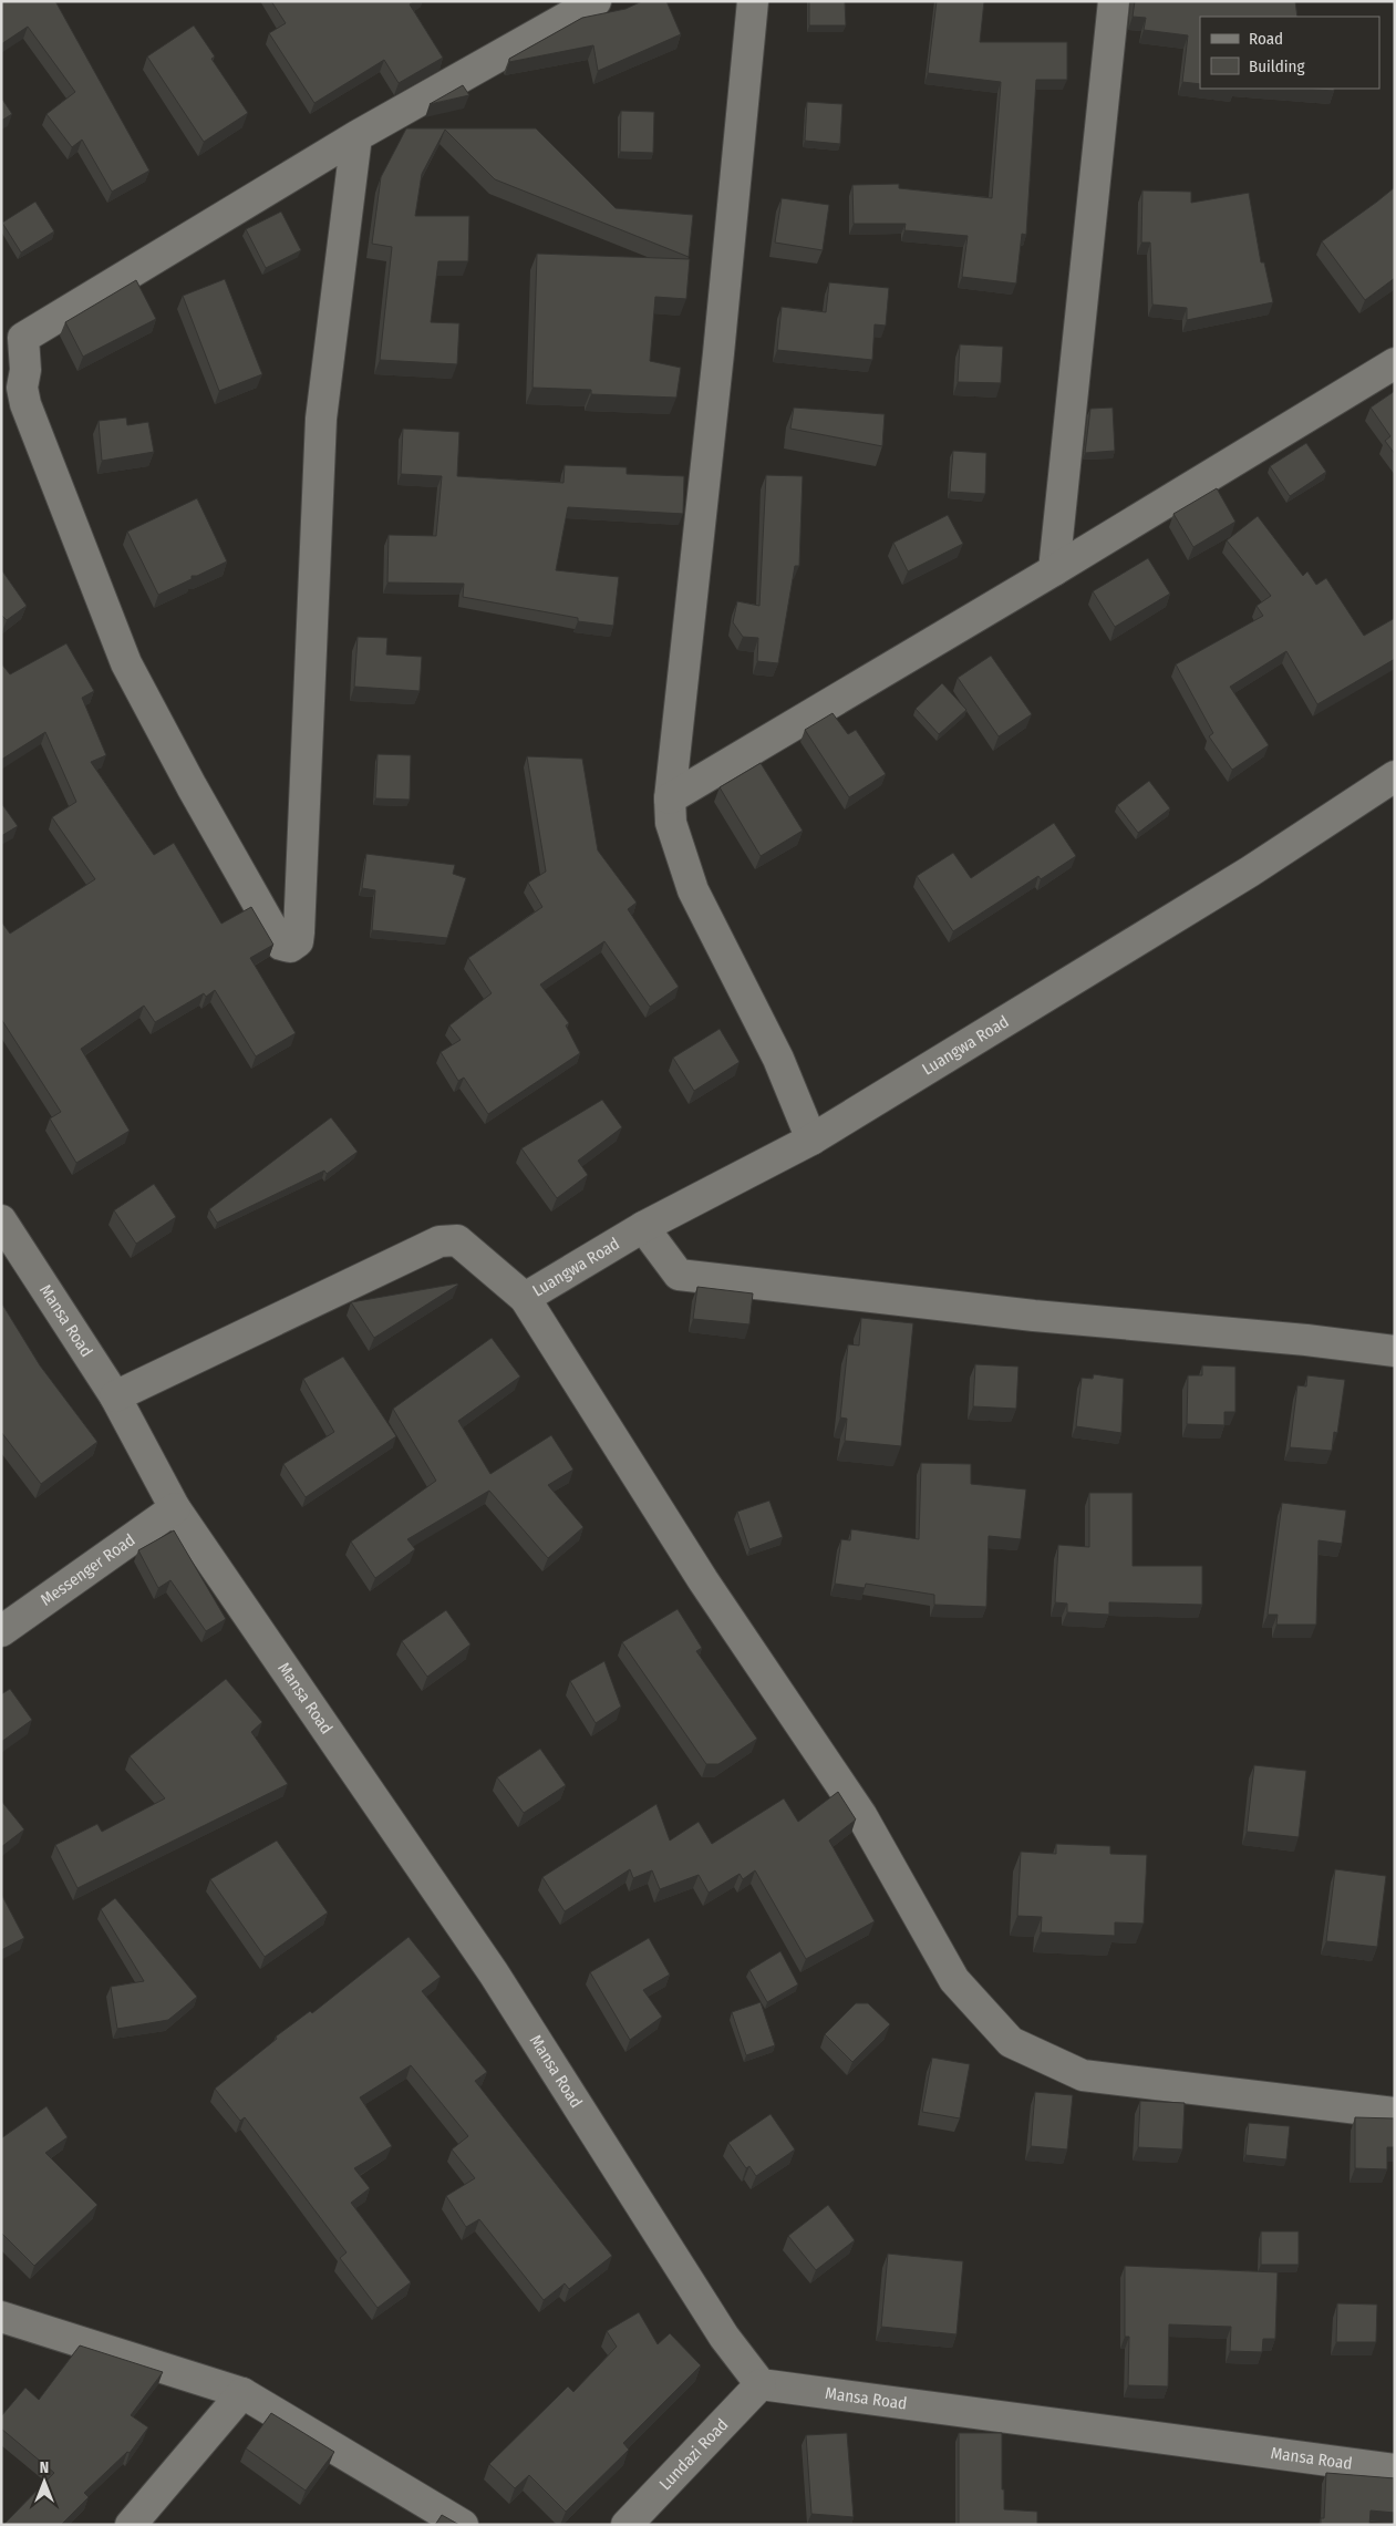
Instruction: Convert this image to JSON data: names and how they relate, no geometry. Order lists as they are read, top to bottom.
{
  "streets": {
    "street": [
      "Luangwa Road",
      "Mansa Road",
      "Messenger Road",
      "Lundazi Road"
    ]
  },
  "crossings": [
    ["Mansa Road", "Messenger Road"],
    ["Mansa Road", "Lundazi Road"]
  ],
  "legend": ["Road", "Building"],
  "north": "top"
}
